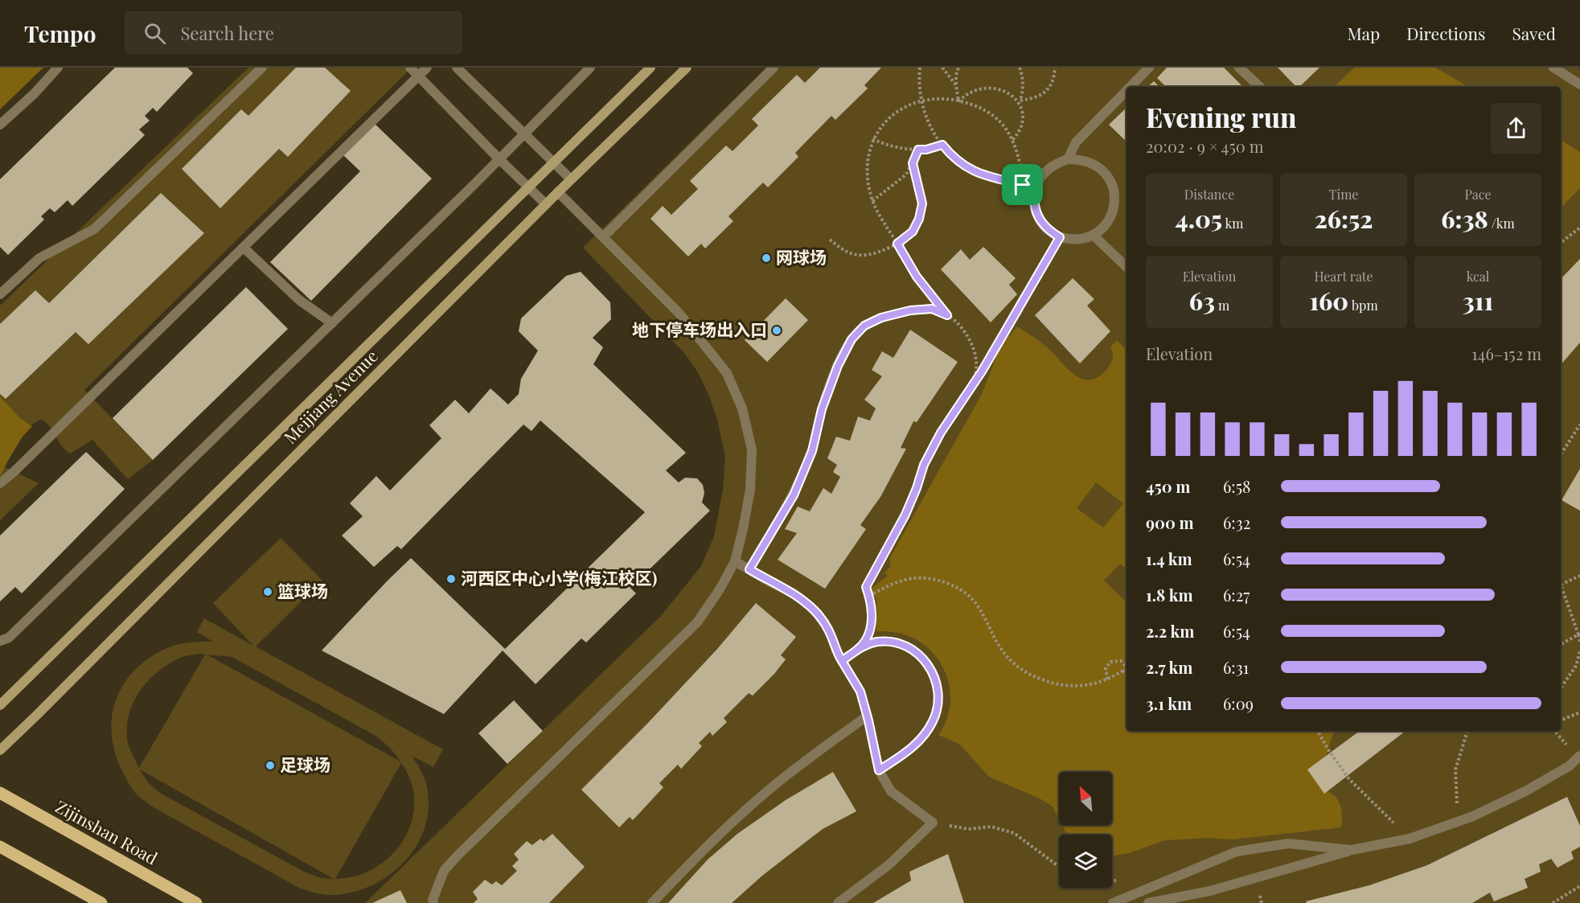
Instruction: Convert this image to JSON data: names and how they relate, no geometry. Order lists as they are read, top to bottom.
{
  "streets": {
    "main road": ["Zijinshan Road"],
    "street": ["Meijiang Avenue"]
  },
  "places": [
    "网球场",
    "地下停车场出入口",
    "河西区中心小学(梅江校区)",
    "篮球场",
    "足球场"
  ],
  "north": "top left",
  "page": {
    "header": "Tempo",
    "search": "Search here",
    "nav": ["Map", "Directions", "Saved"],
    "heading": ["Evening run", "20:02 · 9 × 450 m"],
    "stats": [
      ["Distance", "4.05 km"],
      ["Time", "26:52"],
      ["Pace", "6:38 /km"],
      ["Elevation", "63 m"],
      ["Heart rate", "160 bpm"],
      ["kcal", "311"]
    ],
    "chart": ["Elevation", "146–152 m"],
    "list": [
      {
        "name": "450 m",
        "note": "6:58"
      },
      {
        "name": "900 m",
        "note": "6:32"
      },
      {
        "name": "1.4 km",
        "note": "6:54"
      },
      {
        "name": "1.8 km",
        "note": "6:27"
      },
      {
        "name": "2.2 km",
        "note": "6:54"
      },
      {
        "name": "2.7 km",
        "note": "6:31"
      },
      {
        "name": "3.1 km",
        "note": "6:09"
      }
    ]
  }
}
